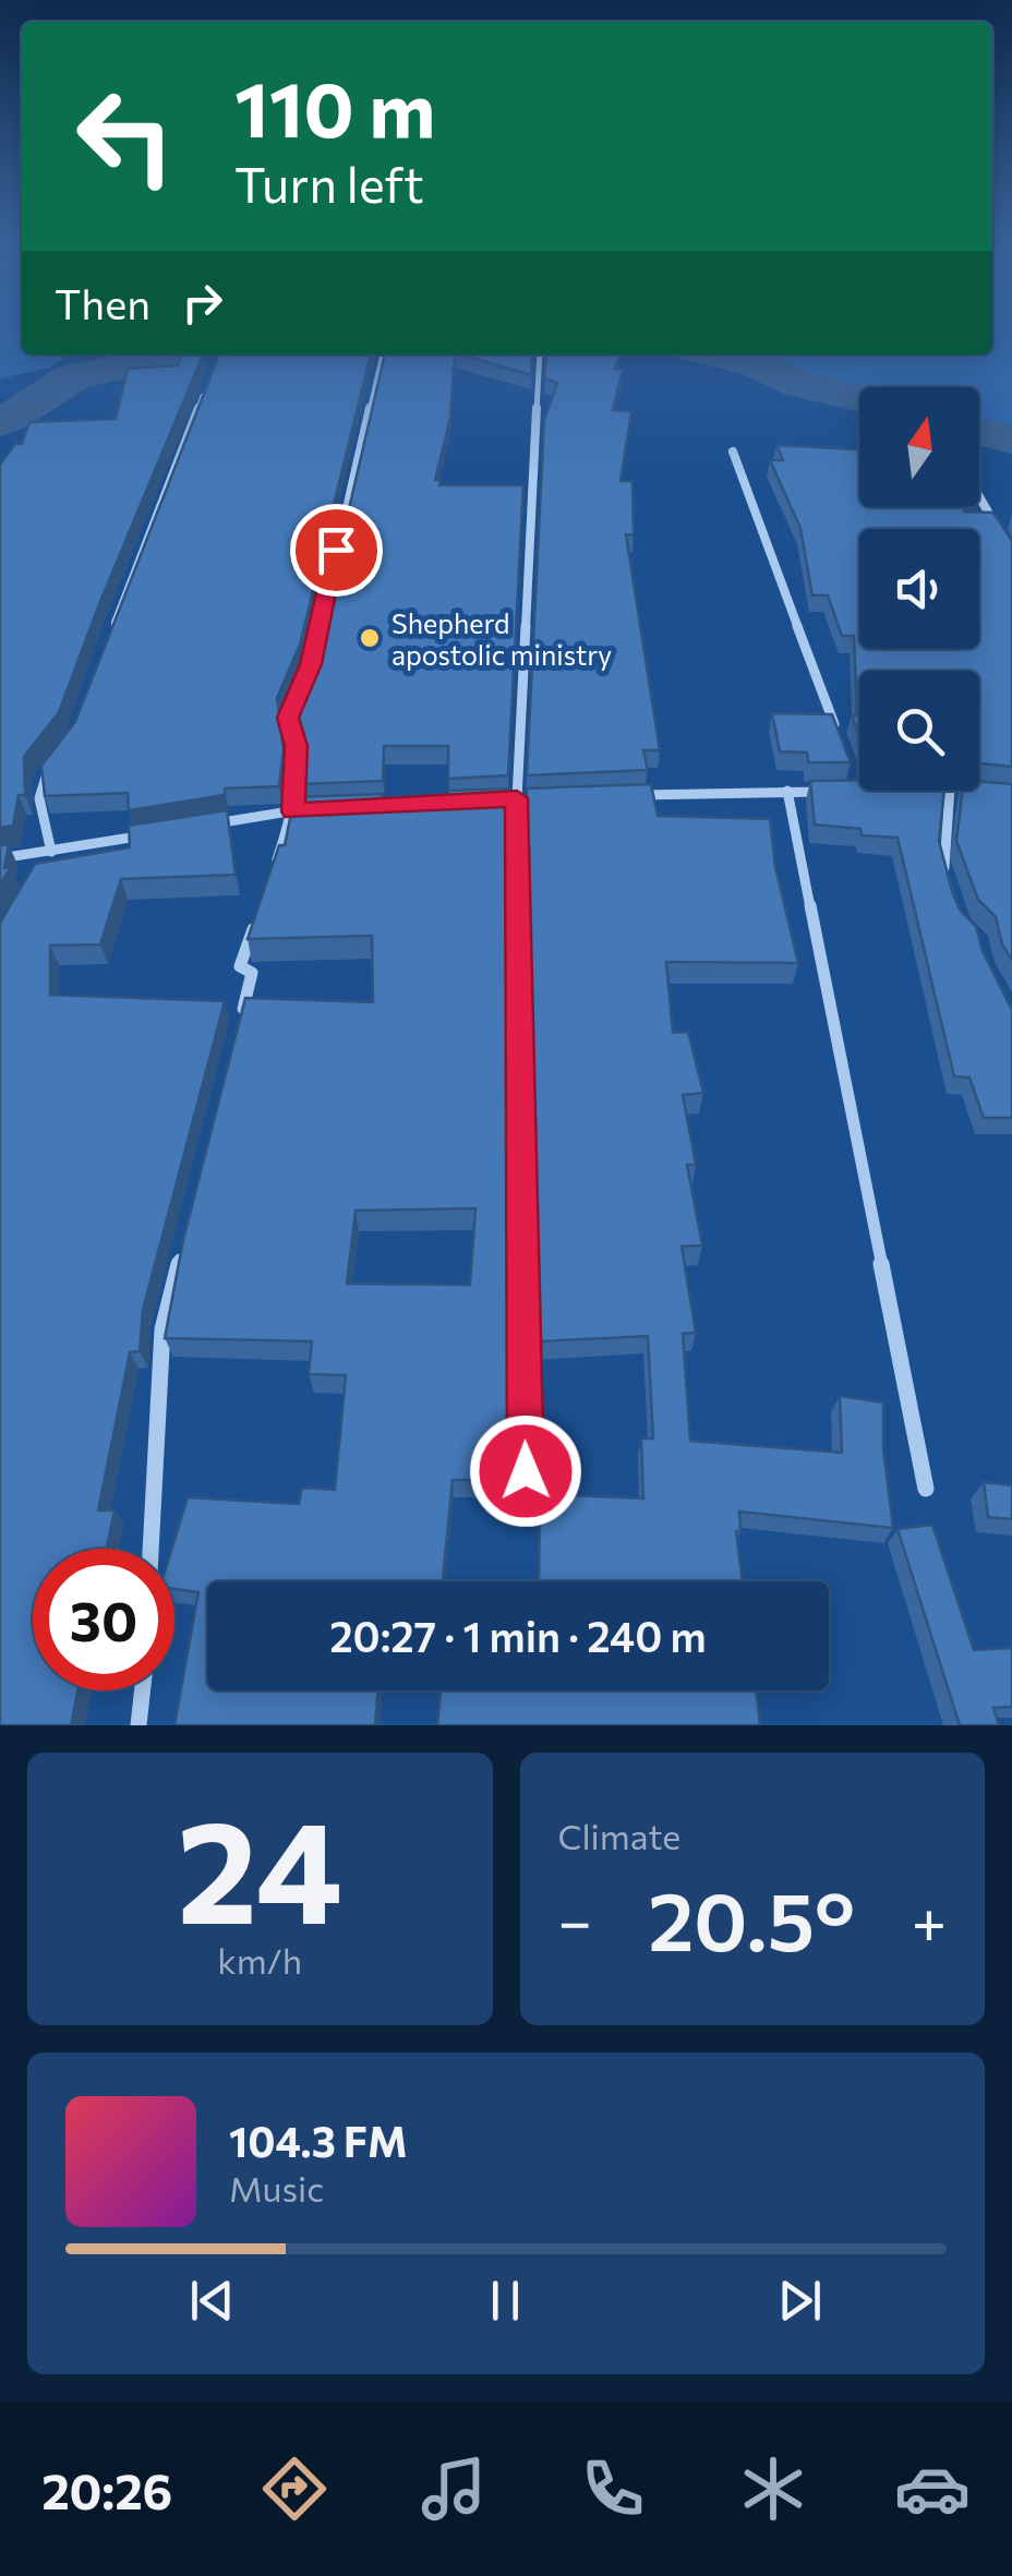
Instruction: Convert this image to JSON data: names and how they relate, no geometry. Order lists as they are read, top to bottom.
{
  "places": ["Shepherd apostolic ministry"],
  "north": "top",
  "page": {
    "turn": ["110 m", "Turn left"],
    "then": "Then",
    "limit": "30",
    "trip": "20:27 · 1 min · 240 m",
    "tile": [
      ["24", "km/h"],
      "Climate"
    ],
    "heat": ["−", "20.5°", "+"],
    "song": ["104.3 FM", "Music"],
    "tabs": "20:26"
  }
}
